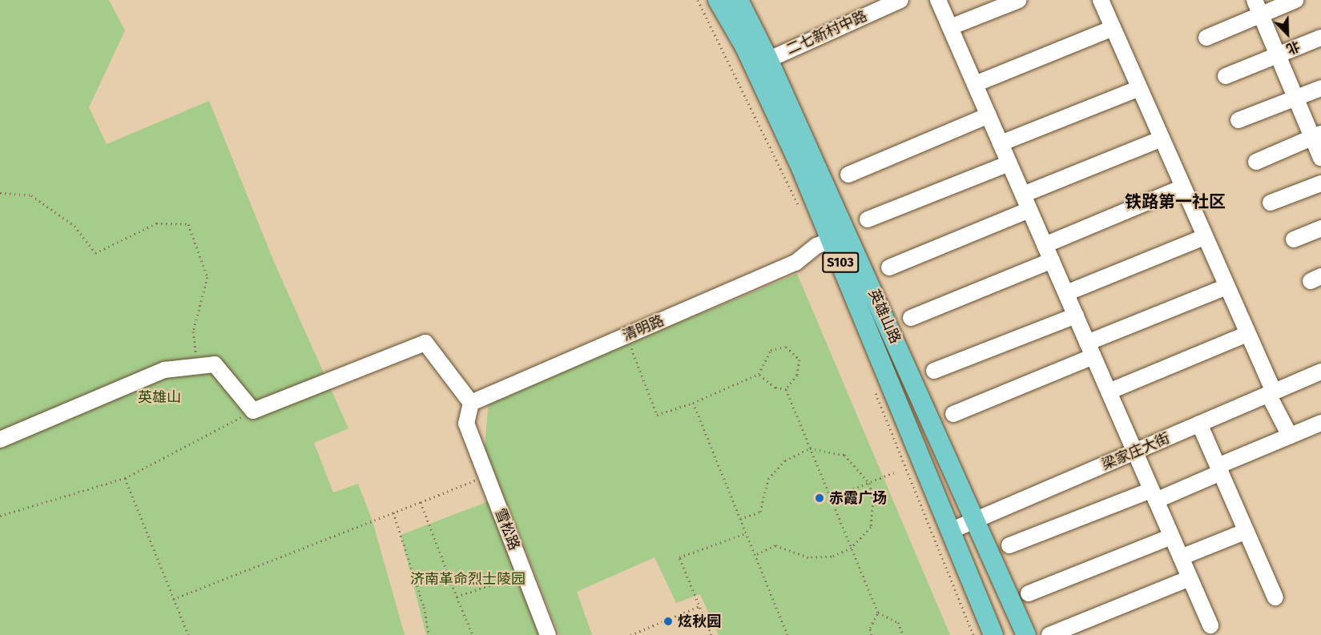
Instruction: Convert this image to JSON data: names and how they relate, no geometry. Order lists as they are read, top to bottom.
{
  "streets": {
    "main road": ["S103", "英雄山路"],
    "street": [
      "二七新村中路",
      "清明路",
      "梁家庄大街",
      "雪松路"
    ]
  },
  "crossings": [
    ["二七新村中路", "英雄山路"],
    ["英雄山路", "清明路"],
    ["英雄山路", "梁家庄大街"],
    ["清明路", "雪松路"]
  ],
  "districts": ["铁路第一社区"],
  "parks": ["英雄山", "济南革命烈士陵园"],
  "places": ["赤霞广场", "炫秋园"],
  "north": "bottom right"
}
